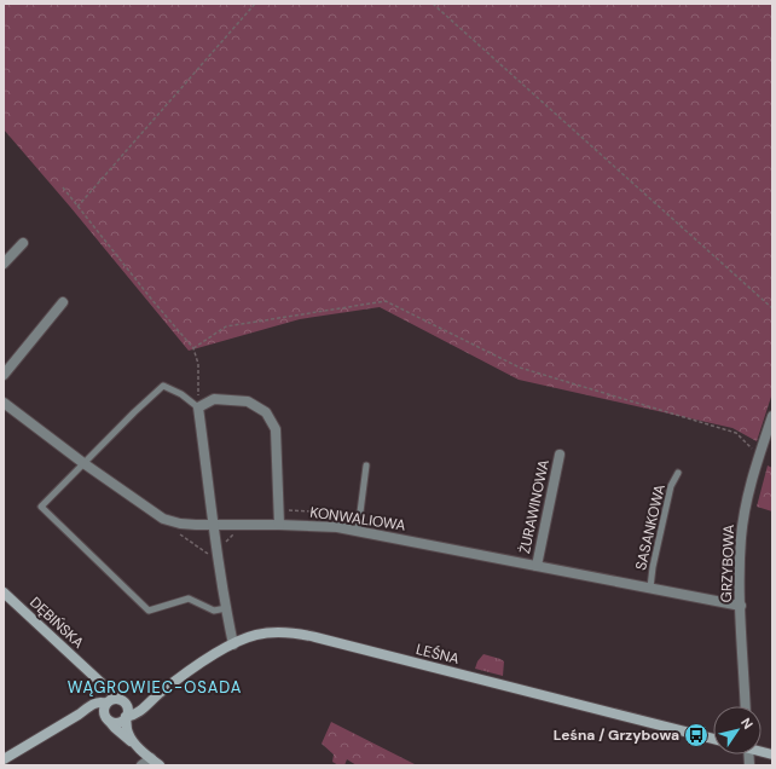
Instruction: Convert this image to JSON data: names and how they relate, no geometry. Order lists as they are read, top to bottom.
{
  "streets": {
    "street": [
      "ŻURAWINOWA",
      "KONWALIOWA",
      "GRZYBOWA",
      "DĘBIŃSKA",
      "LEŚNA"
    ],
    "lane": ["SASANKOWA"]
  },
  "crossings": [
    ["ŻURAWINOWA", "KONWALIOWA"],
    ["KONWALIOWA", "SASANKOWA"],
    ["KONWALIOWA", "GRZYBOWA"],
    ["DĘBIŃSKA", "LEŚNA"]
  ],
  "districts": ["WĄGROWIEC-OSADA"],
  "places": {
    "bus stop": ["Leśna / Grzybowa"]
  },
  "north": "top right"
}
